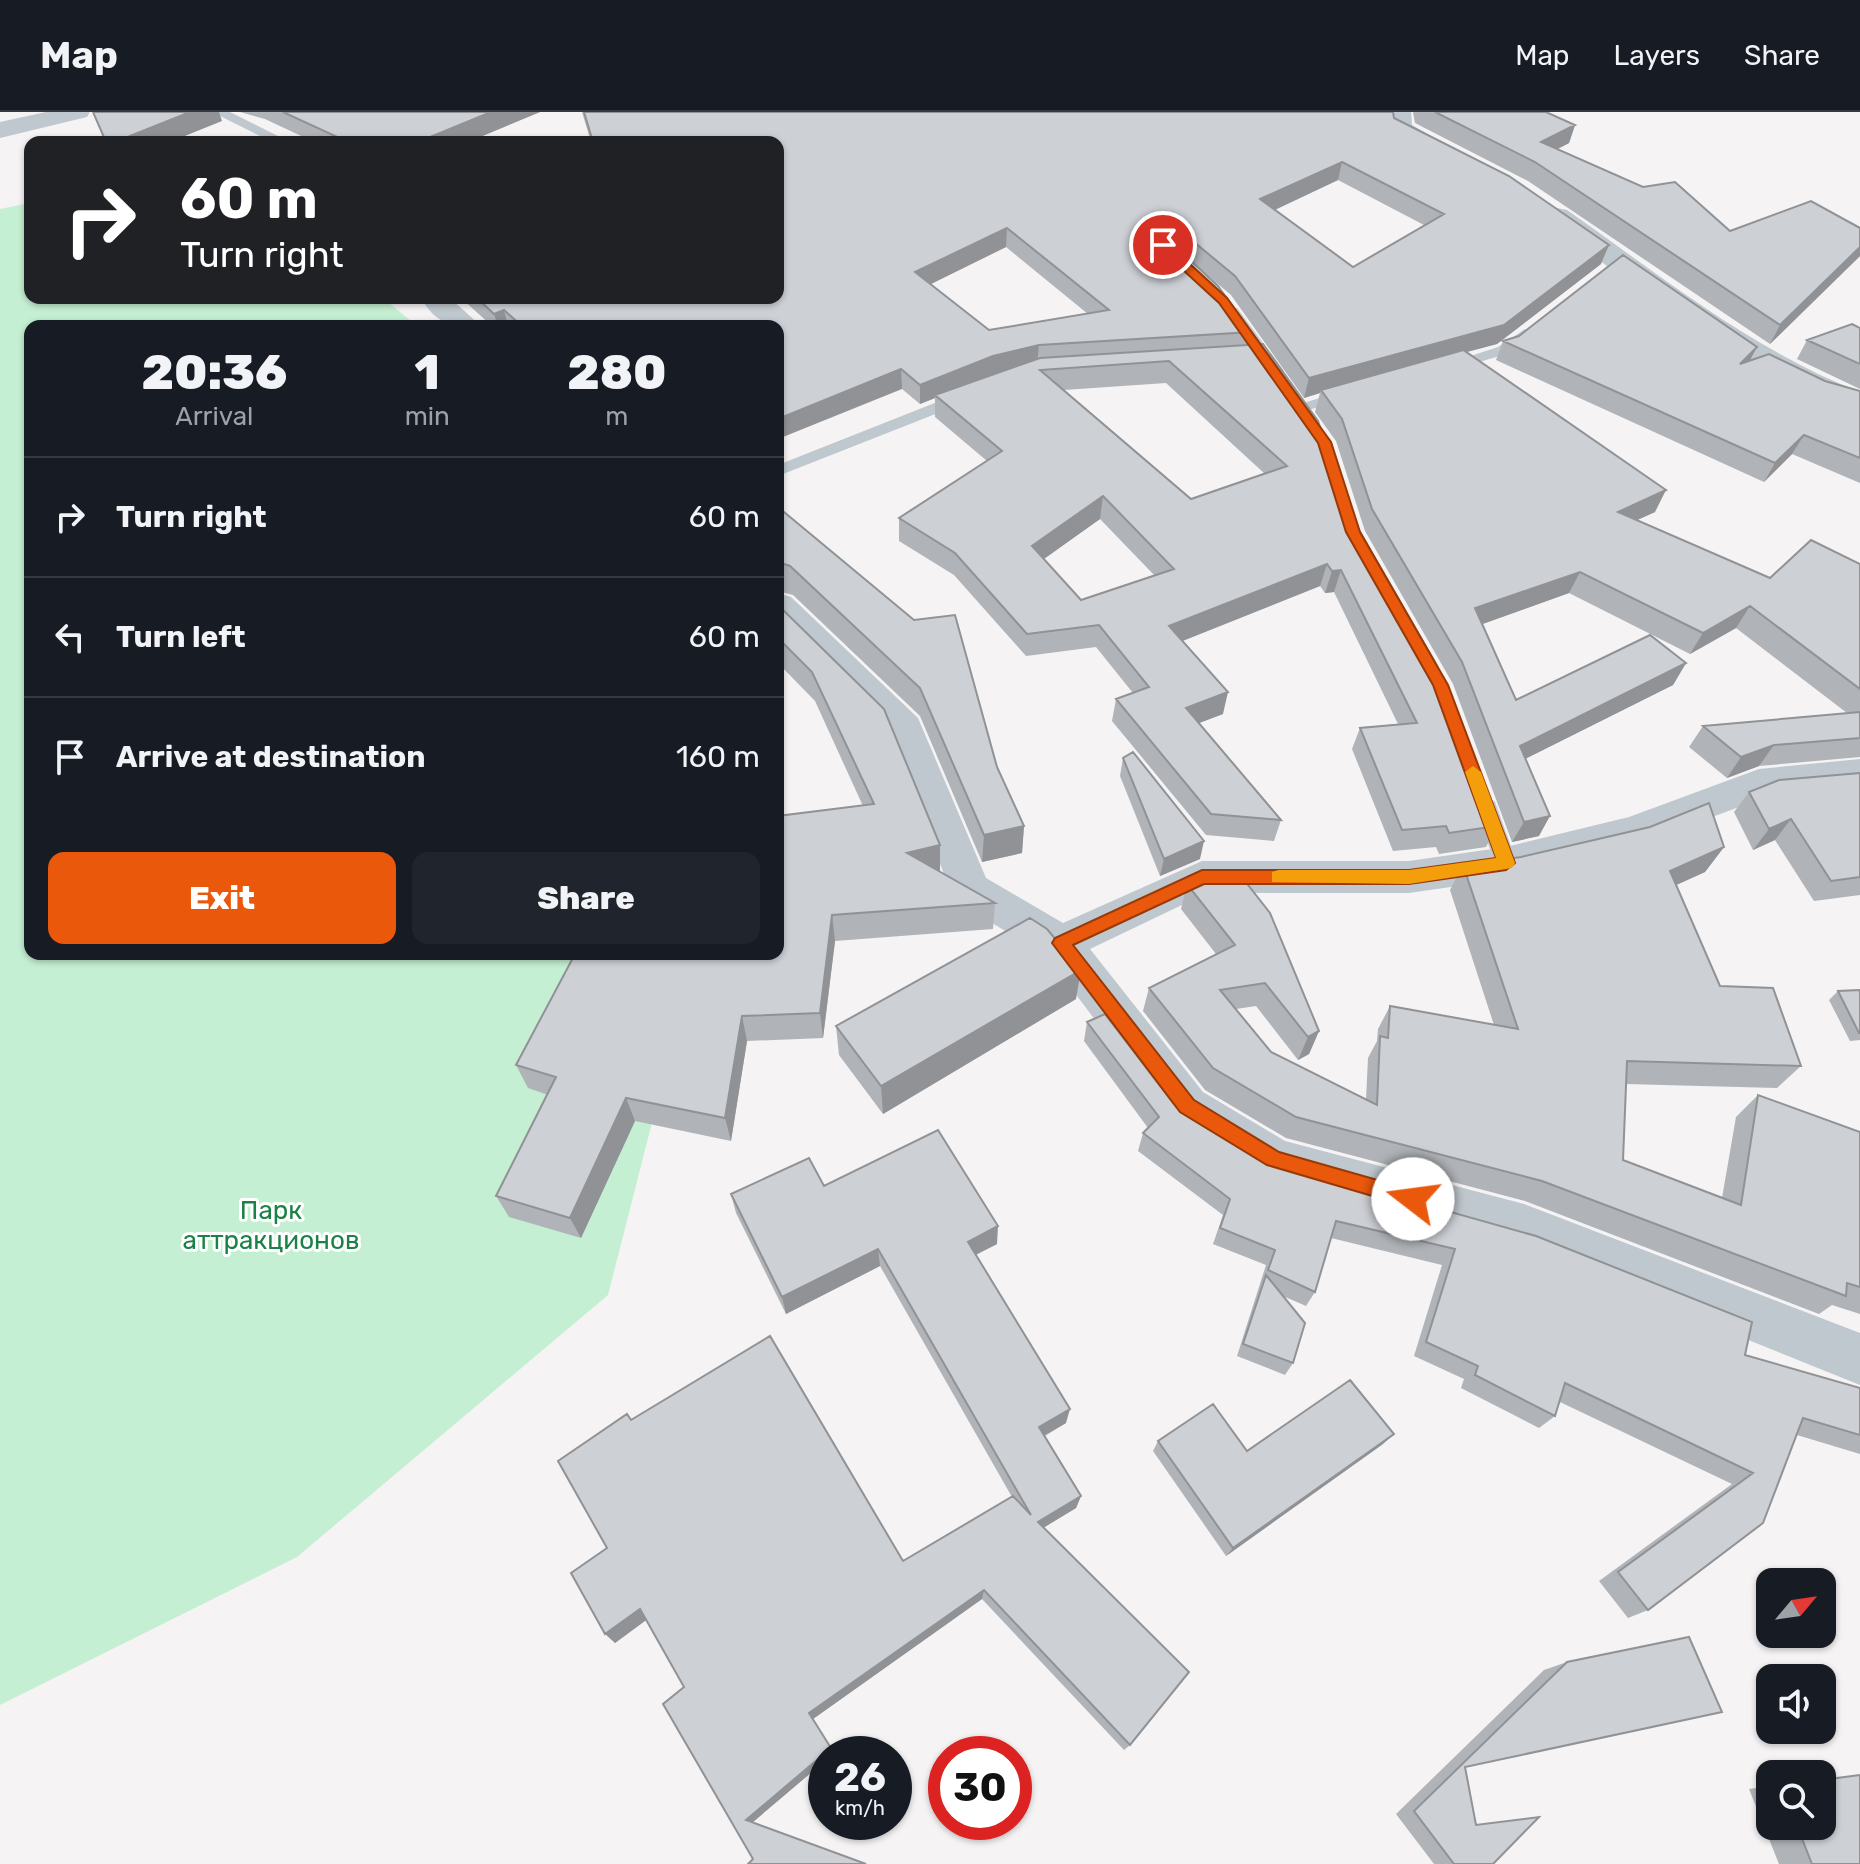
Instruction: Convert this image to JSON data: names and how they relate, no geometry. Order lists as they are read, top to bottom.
{
  "parks": ["Парк аттракционов"],
  "north": "top right",
  "page": {
    "header": "Map",
    "nav": ["Map", "Layers", "Share"],
    "turn": ["60 m", "Turn right"],
    "eta": [
      "20:36",
      "Arrival",
      "1",
      "min",
      "280",
      "m"
    ],
    "list": [
      {
        "name": "Turn right",
        "value": "60 m"
      },
      {
        "name": "Turn left",
        "value": "60 m"
      },
      {
        "name": "Arrive at destination",
        "value": "160 m"
      }
    ],
    "buttons": ["Exit", "Share"],
    "speed": "26 km/h",
    "limit": "30"
  }
}
